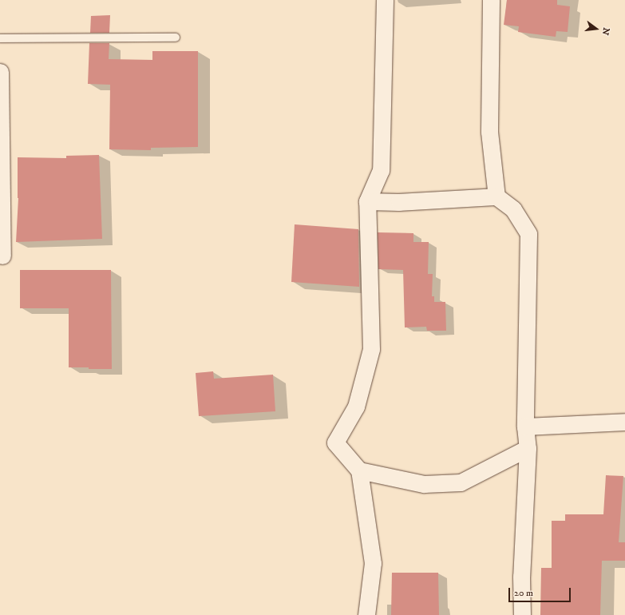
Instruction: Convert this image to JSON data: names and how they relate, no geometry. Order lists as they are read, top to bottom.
{
  "scale_bar": "20 m",
  "north": "right"
}
